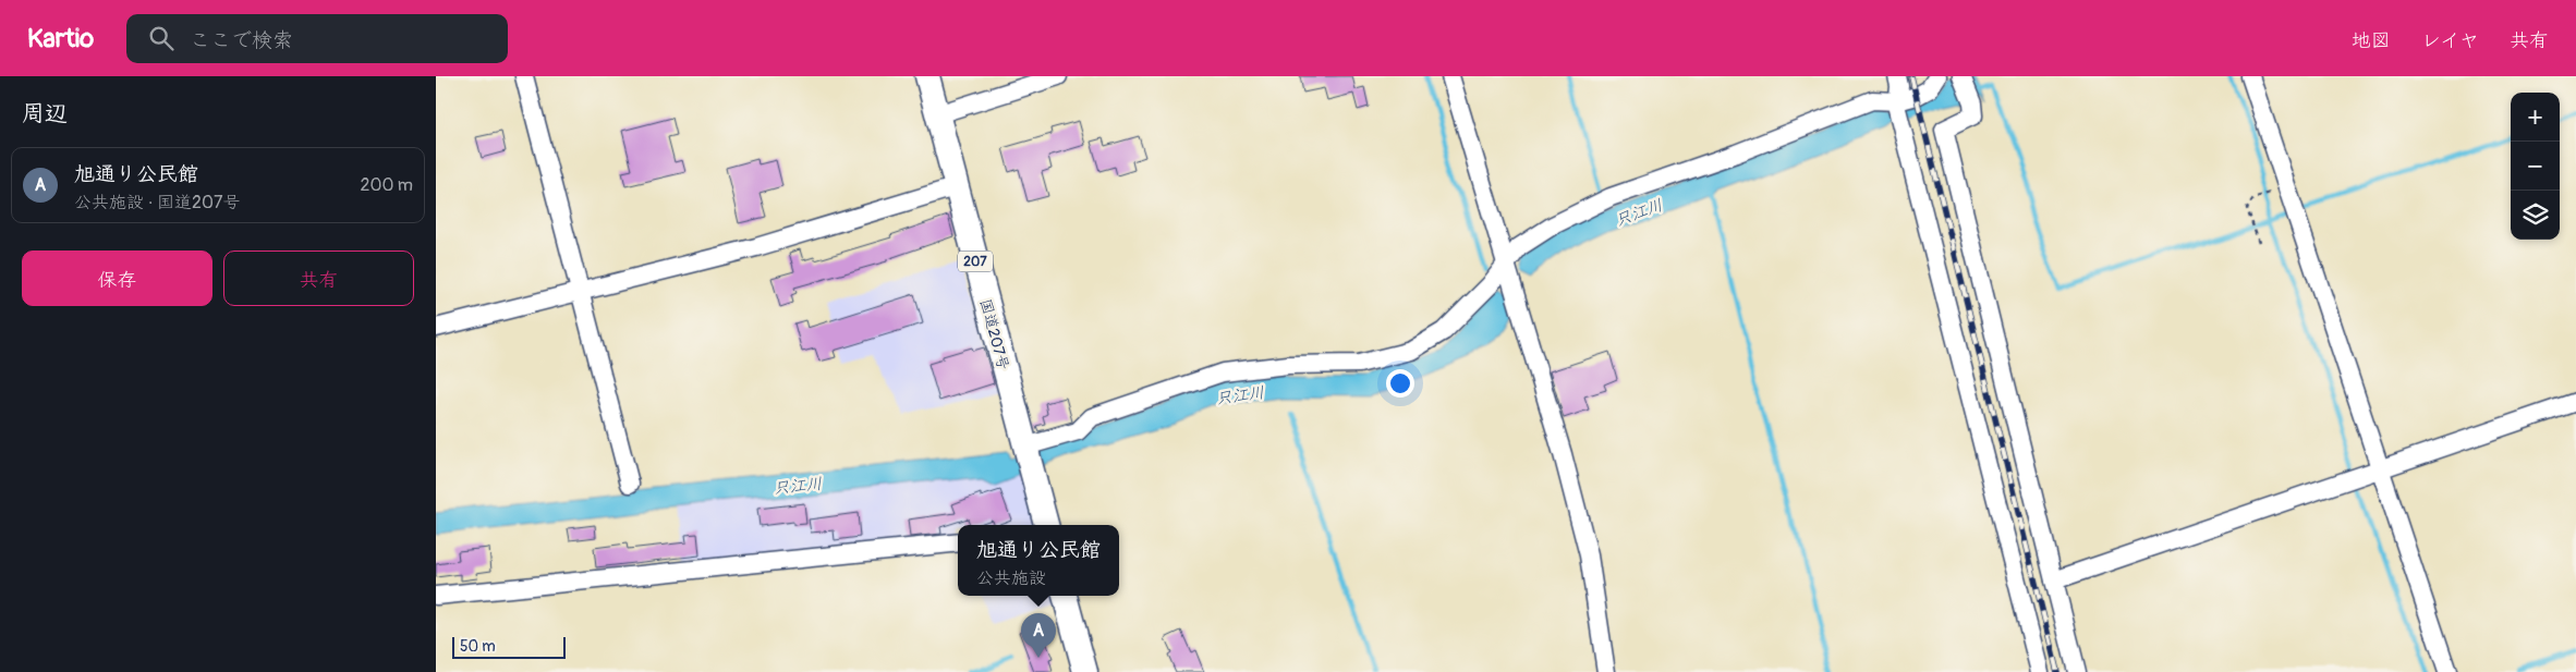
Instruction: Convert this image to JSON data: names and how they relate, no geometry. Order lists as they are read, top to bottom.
{
  "streets": {
    "highway": ["207", "国道207号"]
  },
  "water": ["只江川"],
  "scale_bar": "50 m",
  "page": {
    "header": "Kartio",
    "search": "ここで検索",
    "nav": ["地図", "レイヤ", "共有"],
    "heading": "周辺",
    "map_buttons": ["+", "−"],
    "list": [
      {
        "mark": "A",
        "name": "旭通り公民館",
        "note": "公共施設 · 国道207号",
        "value": "200 m"
      }
    ],
    "buttons": ["保存", "共有"],
    "popup": ["旭通り公民館", "公共施設"],
    "pins": "A",
    "scale": "50 m"
  }
}
